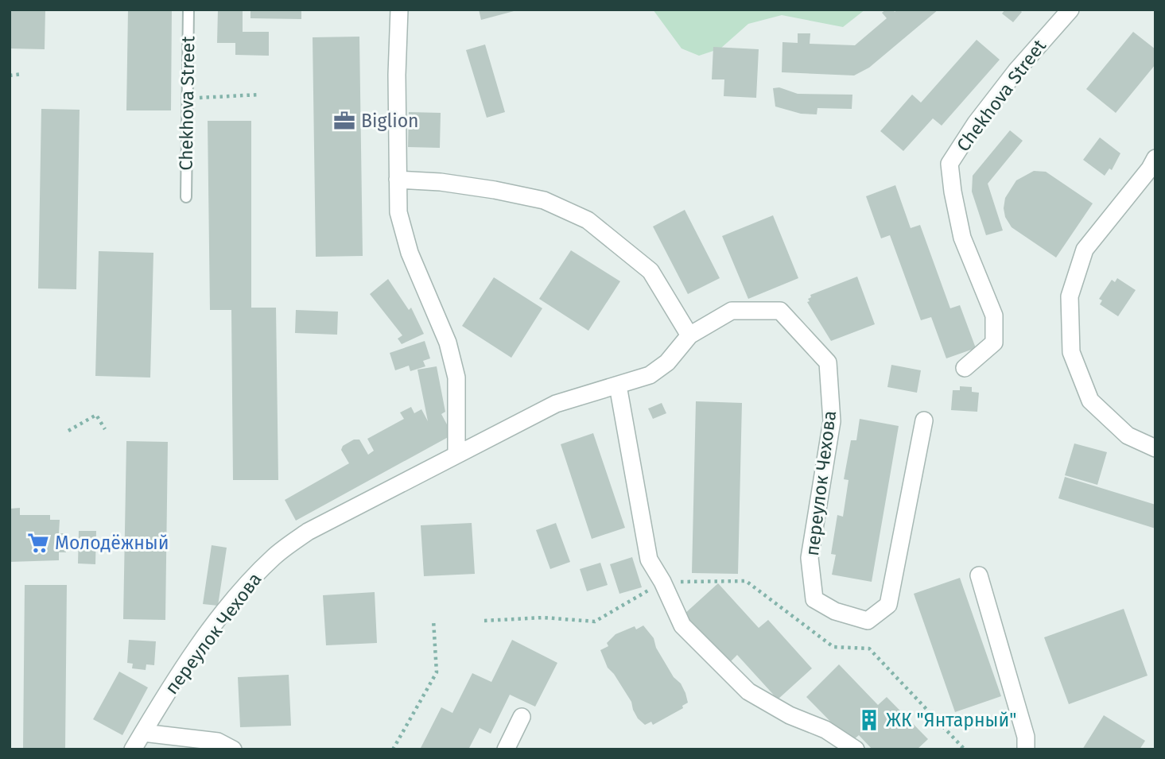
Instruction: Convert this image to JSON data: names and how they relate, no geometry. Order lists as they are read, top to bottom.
{
  "streets": {
    "street": ["Chekhova Street", "переулок Чехова"]
  },
  "places": {
    "office": ["Biglion"],
    "supermarket": ["Молодёжный"],
    "building": ["ЖК \"Янтарный\""]
  }
}
